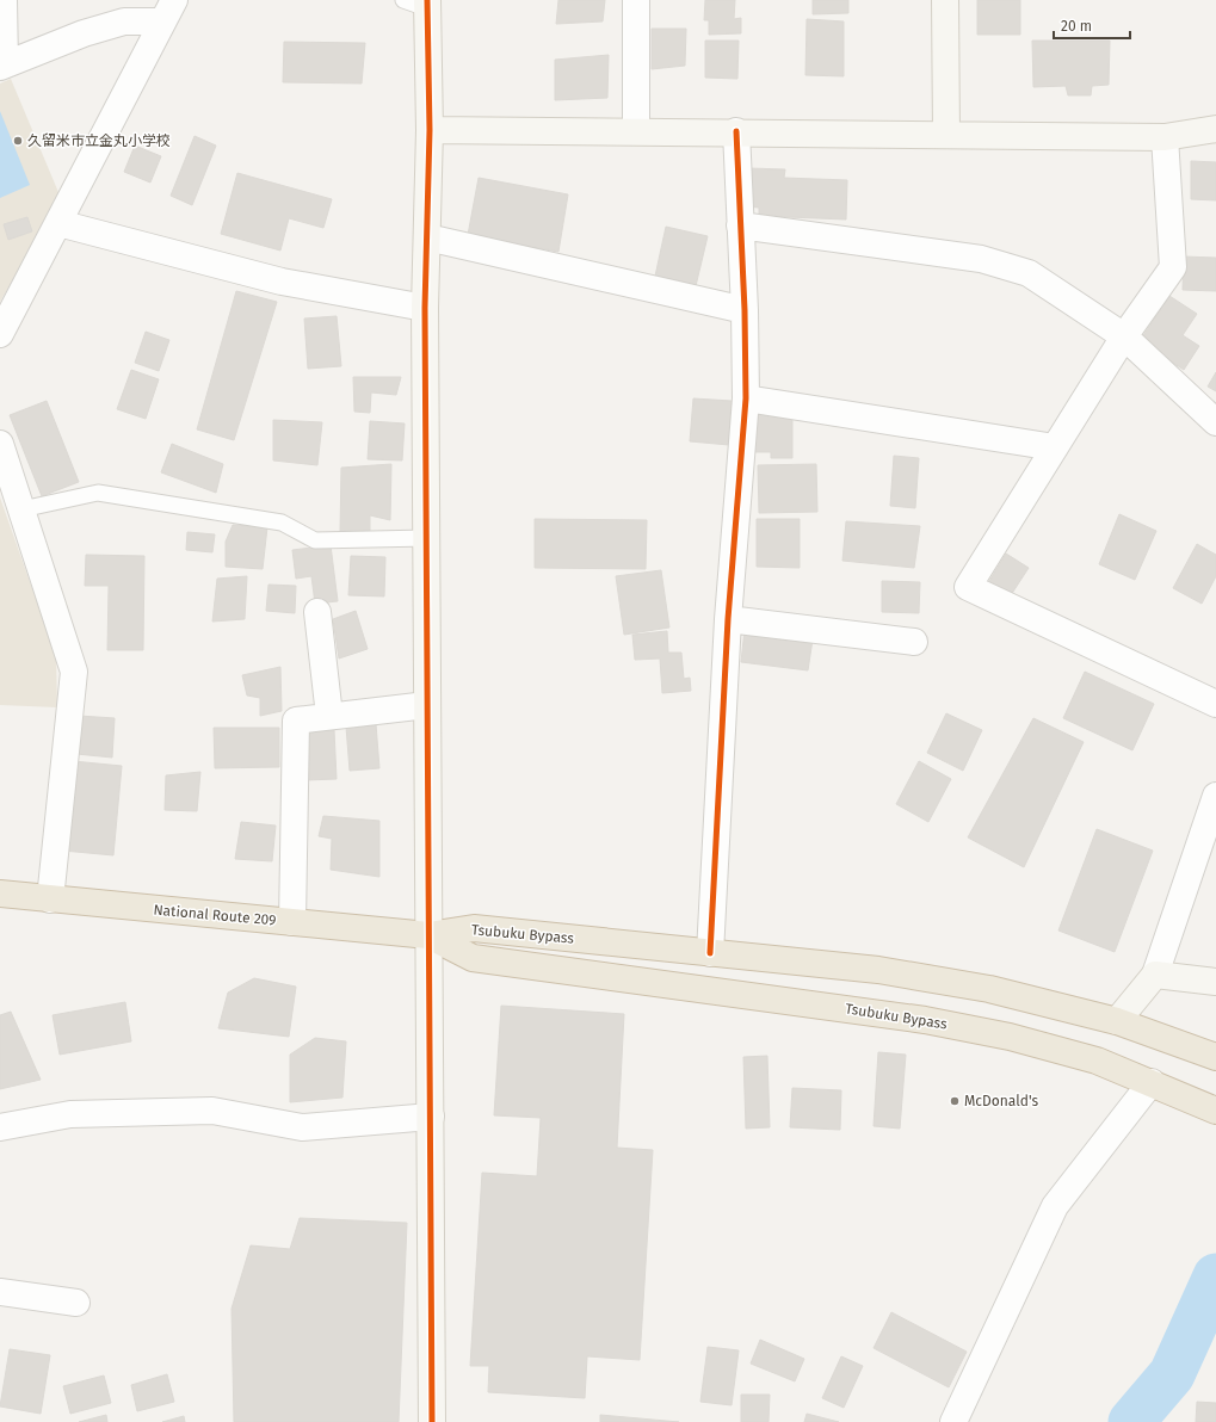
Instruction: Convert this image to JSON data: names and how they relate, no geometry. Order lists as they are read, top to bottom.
{
  "streets": {
    "highway": ["National Route 209", "Tsubuku Bypass"]
  },
  "crossings": [
    ["National Route 209", "Tsubuku Bypass"]
  ],
  "places": ["久留米市立金丸小学校", "McDonald's"],
  "scale_bar": "20 m"
}
